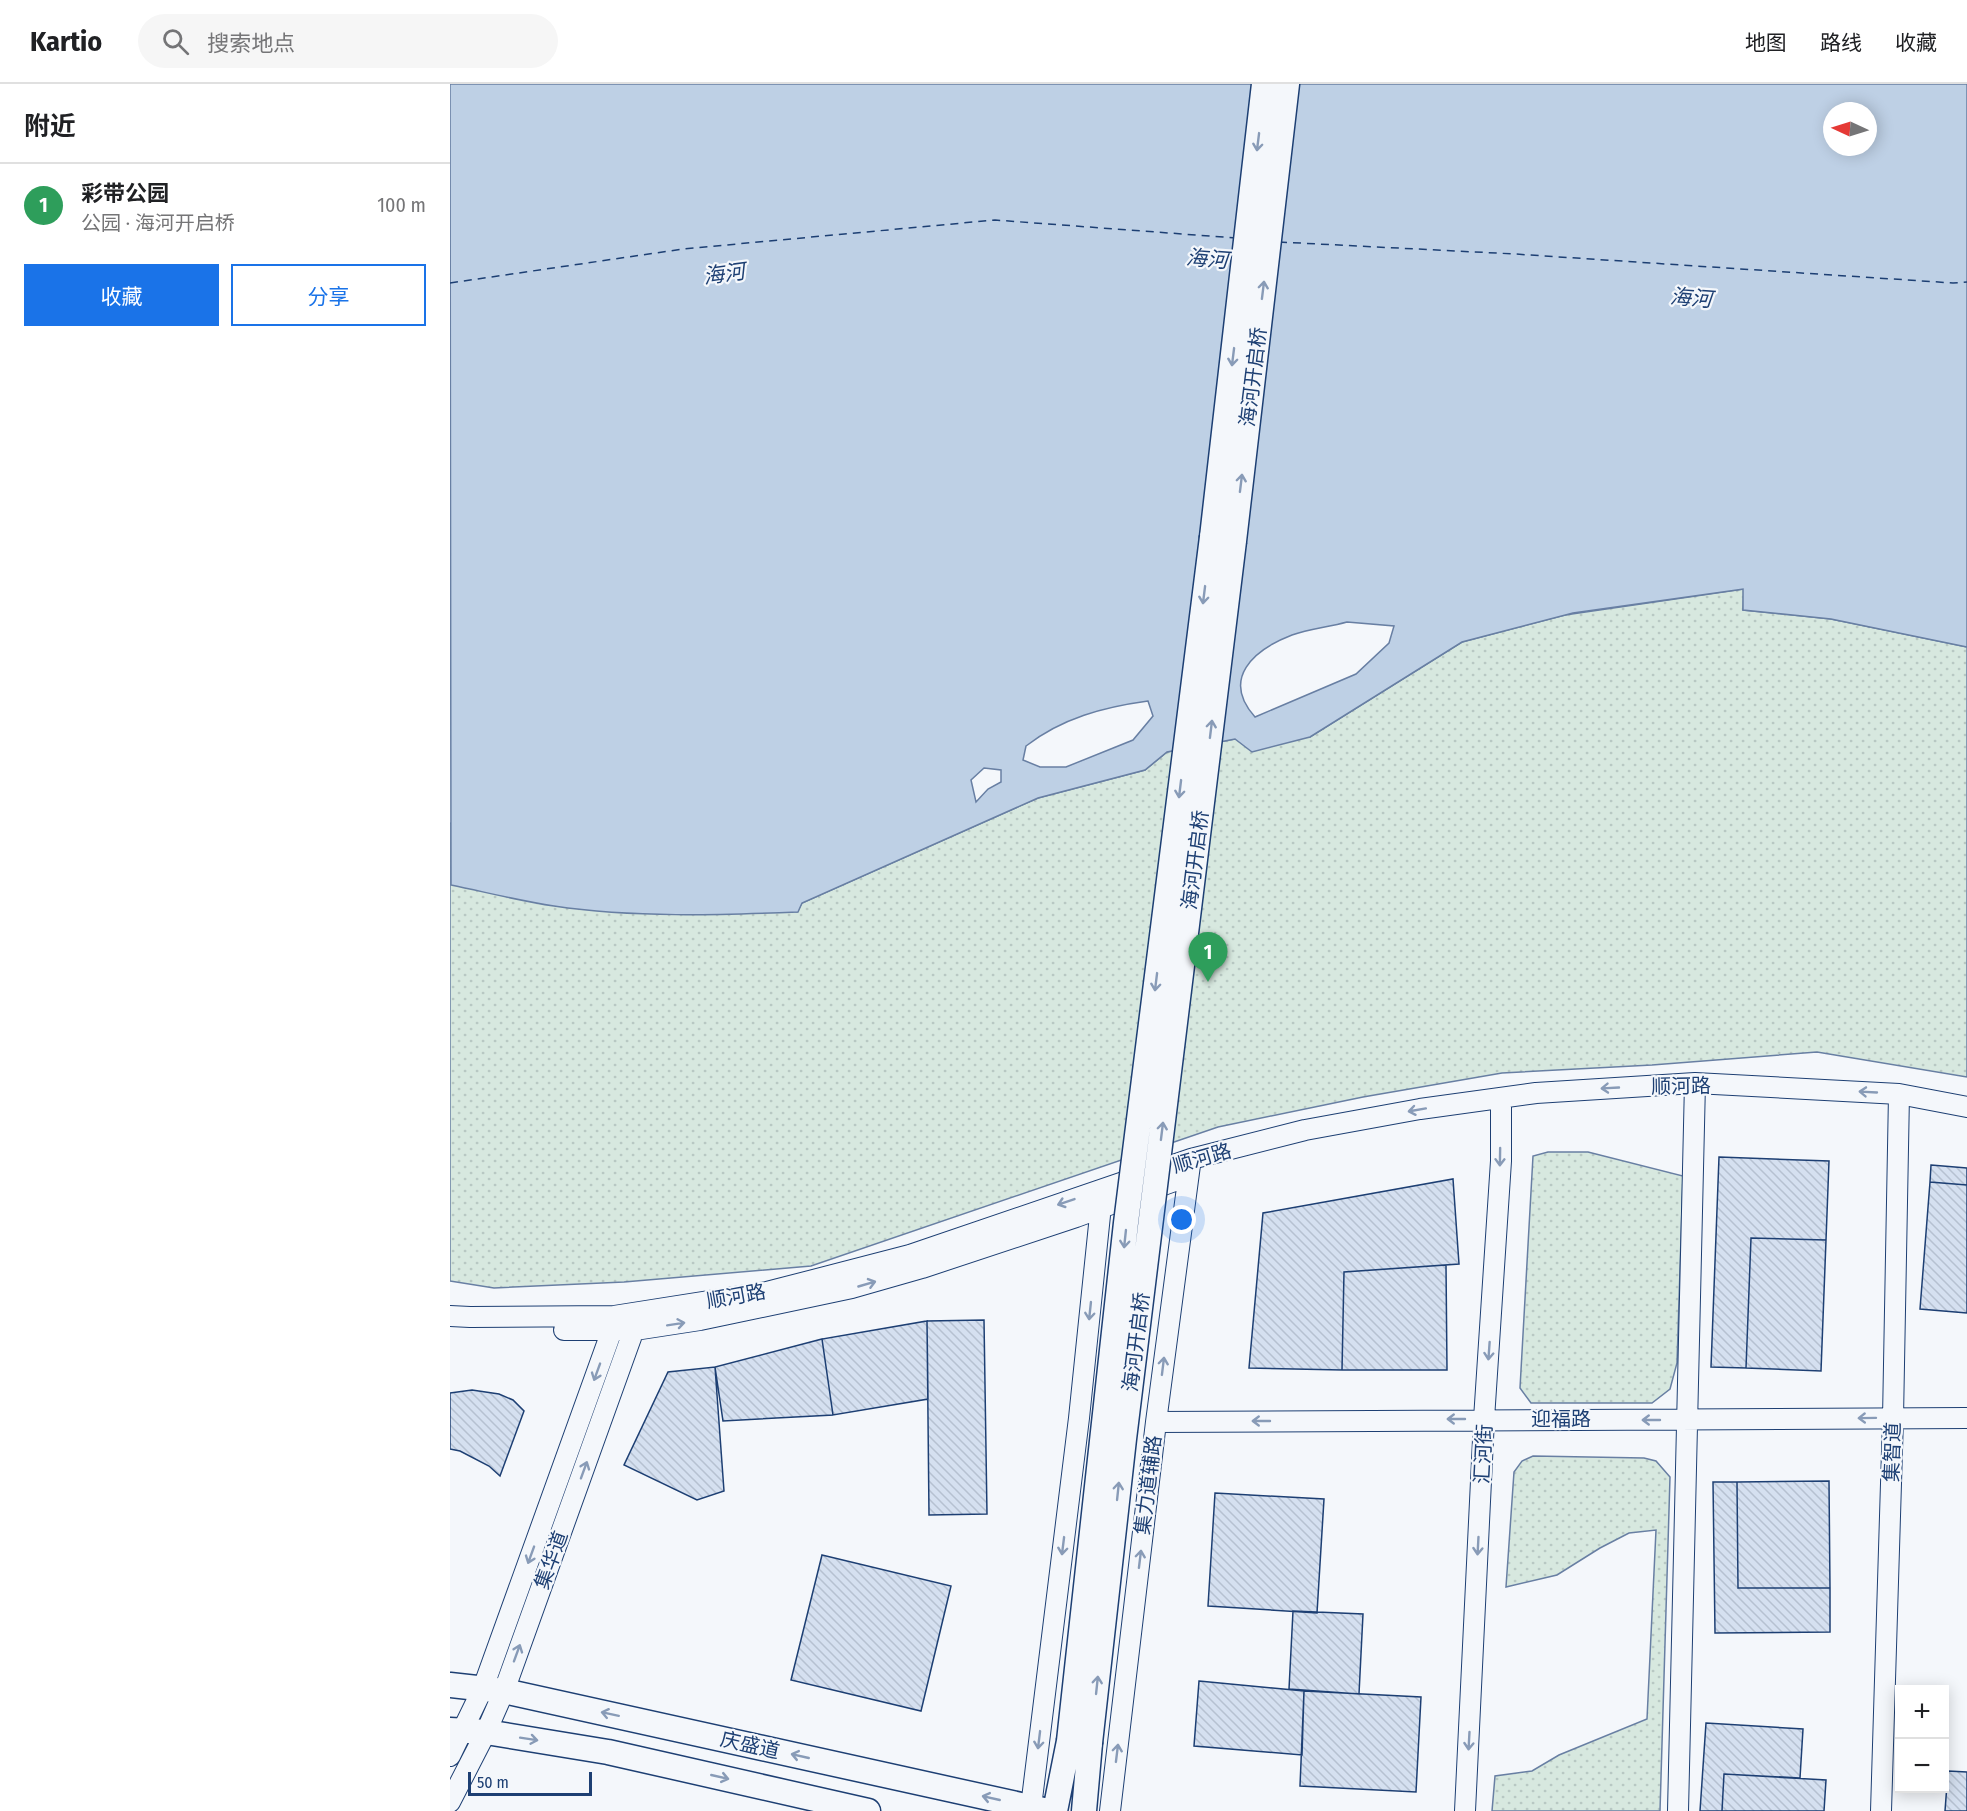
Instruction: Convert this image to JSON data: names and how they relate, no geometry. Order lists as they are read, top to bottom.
{
  "streets": {
    "main road": ["海河开启桥", "庆盛道"],
    "street": [
      "顺河路",
      "迎福路",
      "集智道",
      "汇河街",
      "集力道辅路",
      "集华道"
    ]
  },
  "crossings": [
    ["顺河路", "集智道"],
    ["顺河路", "汇河街"],
    ["顺河路", "集力道辅路"],
    ["顺河路", "集华道"],
    ["迎福路", "集智道"],
    ["迎福路", "汇河街"],
    ["迎福路", "集力道辅路"],
    ["集华道", "庆盛道"]
  ],
  "one_way": ["顺河路", "迎福路", "汇河街"],
  "water": ["海河"],
  "scale_bar": "50 m",
  "north": "left",
  "page": {
    "header": "Kartio",
    "search": "搜索地点",
    "nav": ["地图", "路线", "收藏"],
    "heading": "附近",
    "list": [
      {
        "mark": "1",
        "name": "彩带公园",
        "note": "公园 · 海河开启桥",
        "value": "100 m"
      }
    ],
    "buttons": ["收藏", "分享"],
    "pins": "1",
    "map_buttons": ["+", "−"],
    "scale": "50 m"
  }
}
